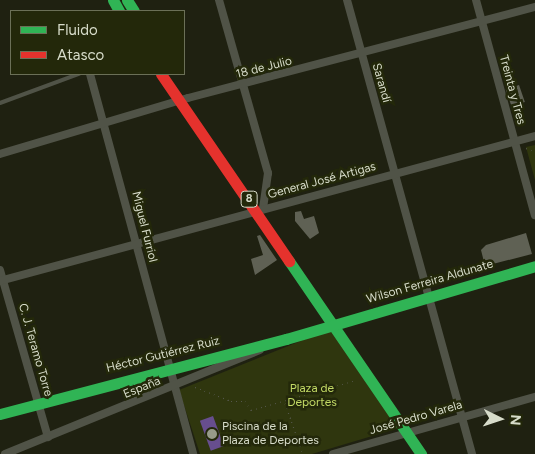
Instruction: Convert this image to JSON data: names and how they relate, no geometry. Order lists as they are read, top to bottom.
{
  "streets": {
    "main road": ["8", "Wilson Ferreira Aldunate", "Héctor Gutiérrez Ruiz"],
    "street": [
      "18 de Julio",
      "Sarandí",
      "Treinta y Tres",
      "General José Artigas",
      "Miguel Furriol",
      "C. J. Teramo Torre",
      "España",
      "José Pedro Varela"
    ]
  },
  "crossings": [
    ["18 de Julio", "Sarandí"],
    ["18 de Julio", "Treinta y Tres"],
    ["18 de Julio", "8"],
    ["18 de Julio", "Miguel Furriol"],
    ["Sarandí", "General José Artigas"],
    ["Sarandí", "Wilson Ferreira Aldunate"],
    ["Sarandí", "José Pedro Varela"],
    ["Treinta y Tres", "General José Artigas"],
    ["General José Artigas", "8"],
    ["General José Artigas", "Miguel Furriol"],
    ["General José Artigas", "C. J. Teramo Torre"],
    ["8", "Wilson Ferreira Aldunate"],
    ["8", "Héctor Gutiérrez Ruiz"],
    ["8", "José Pedro Varela"],
    ["Miguel Furriol", "Héctor Gutiérrez Ruiz"],
    ["Miguel Furriol", "España"],
    ["Wilson Ferreira Aldunate", "Héctor Gutiérrez Ruiz"],
    ["C. J. Teramo Torre", "Héctor Gutiérrez Ruiz"],
    ["C. J. Teramo Torre", "España"],
    ["Héctor Gutiérrez Ruiz", "España"]
  ],
  "parks": ["Plaza de Deportes"],
  "places": ["Piscina de la Plaza de Deportes"],
  "legend": ["Fluido", "Atasco"],
  "north": "right"
}
